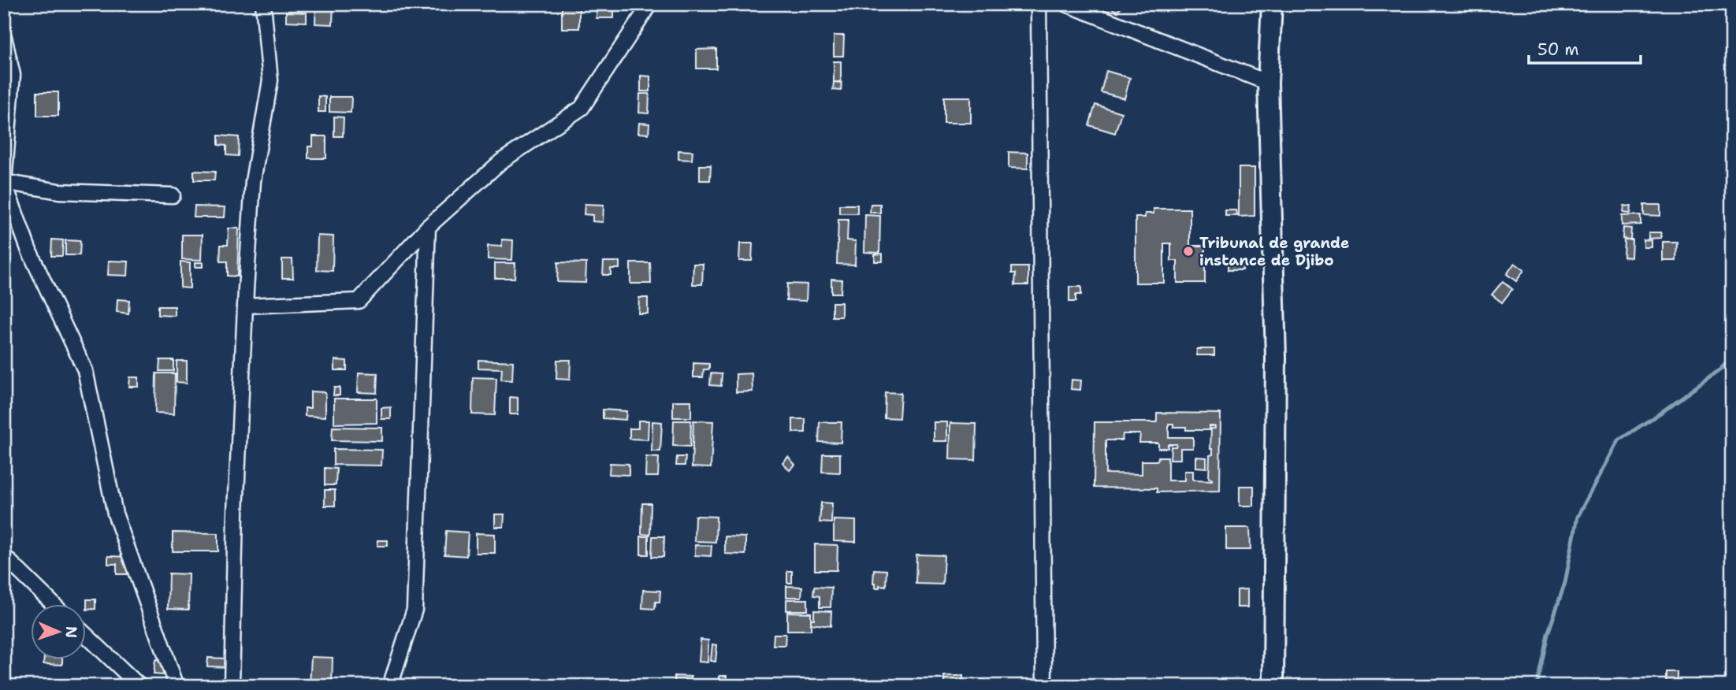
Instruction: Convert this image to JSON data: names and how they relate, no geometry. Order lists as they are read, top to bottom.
{
  "places": ["Tribunal de grande instance de Djibo"],
  "scale_bar": "50 m",
  "north": "right"
}
